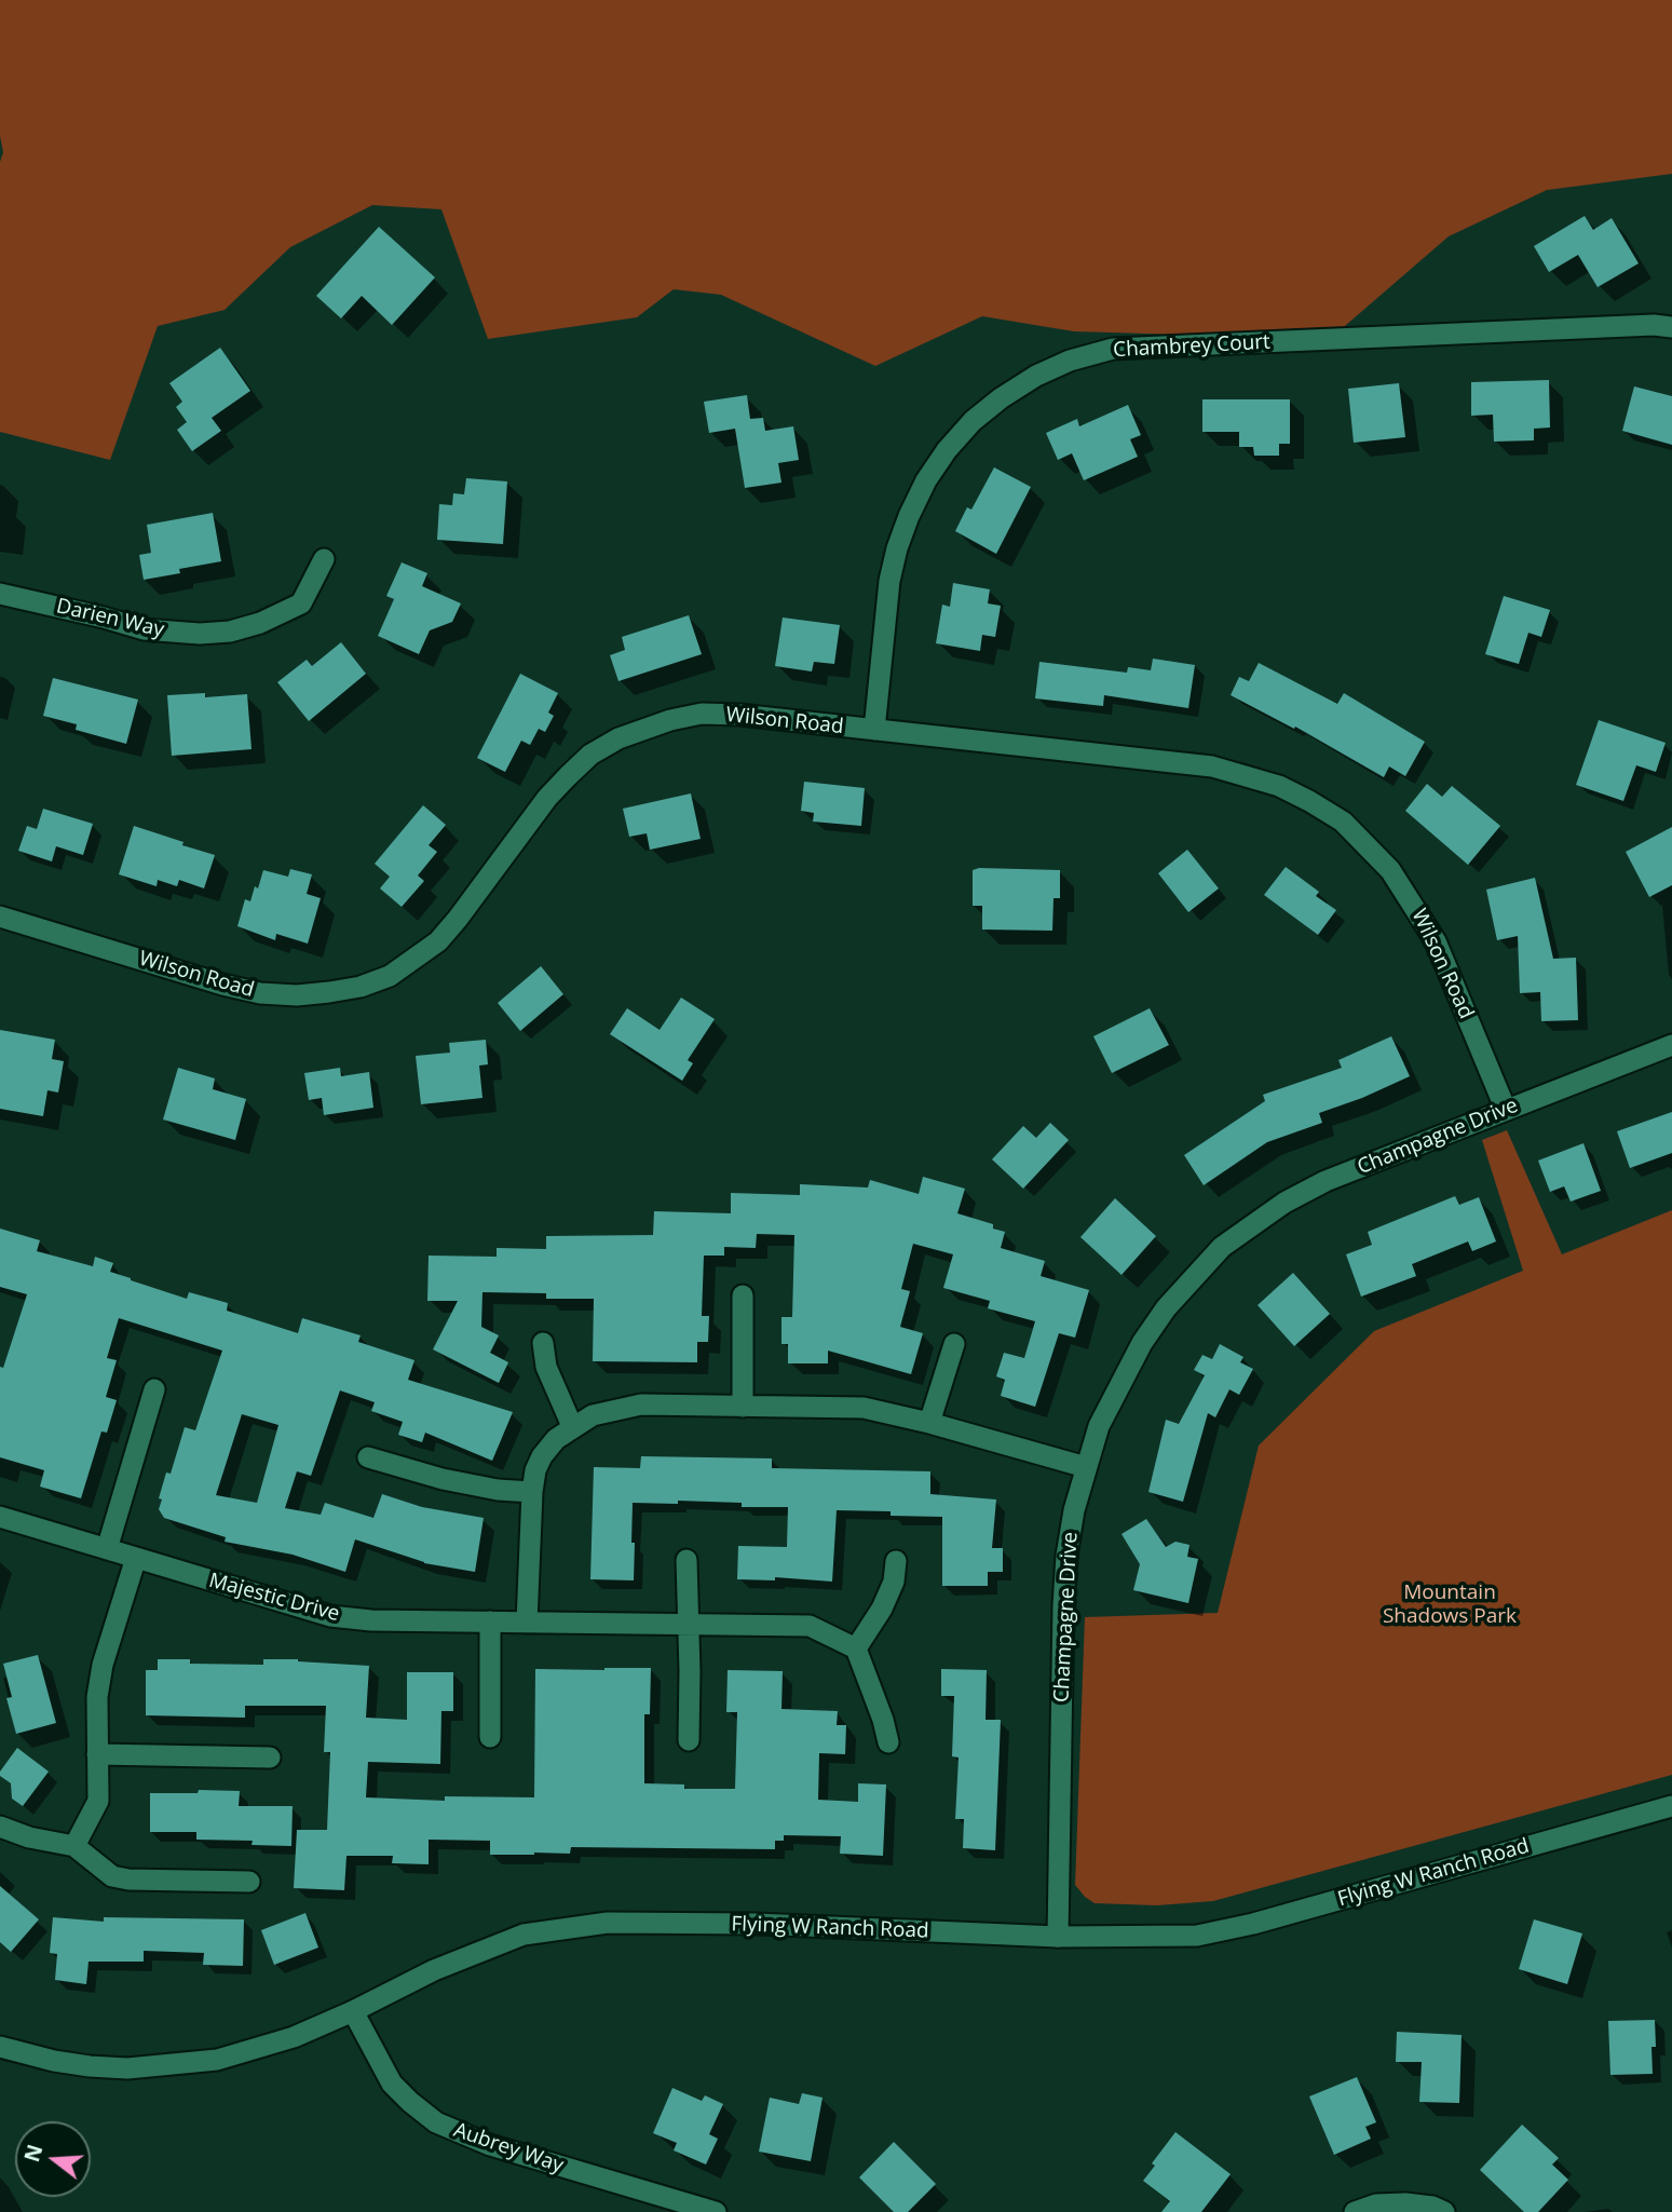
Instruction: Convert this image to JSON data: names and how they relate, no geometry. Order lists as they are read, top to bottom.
{
  "streets": {
    "street": [
      "Chambrey Court",
      "Darien Way",
      "Wilson Road",
      "Champagne Drive",
      "Majestic Drive",
      "Flying W Ranch Road",
      "Aubrey Way"
    ]
  },
  "crossings": [
    ["Chambrey Court", "Wilson Road"],
    ["Wilson Road", "Champagne Drive"],
    ["Champagne Drive", "Flying W Ranch Road"],
    ["Flying W Ranch Road", "Aubrey Way"]
  ],
  "parks": ["Mountain Shadows Park"],
  "north": "left"
}
